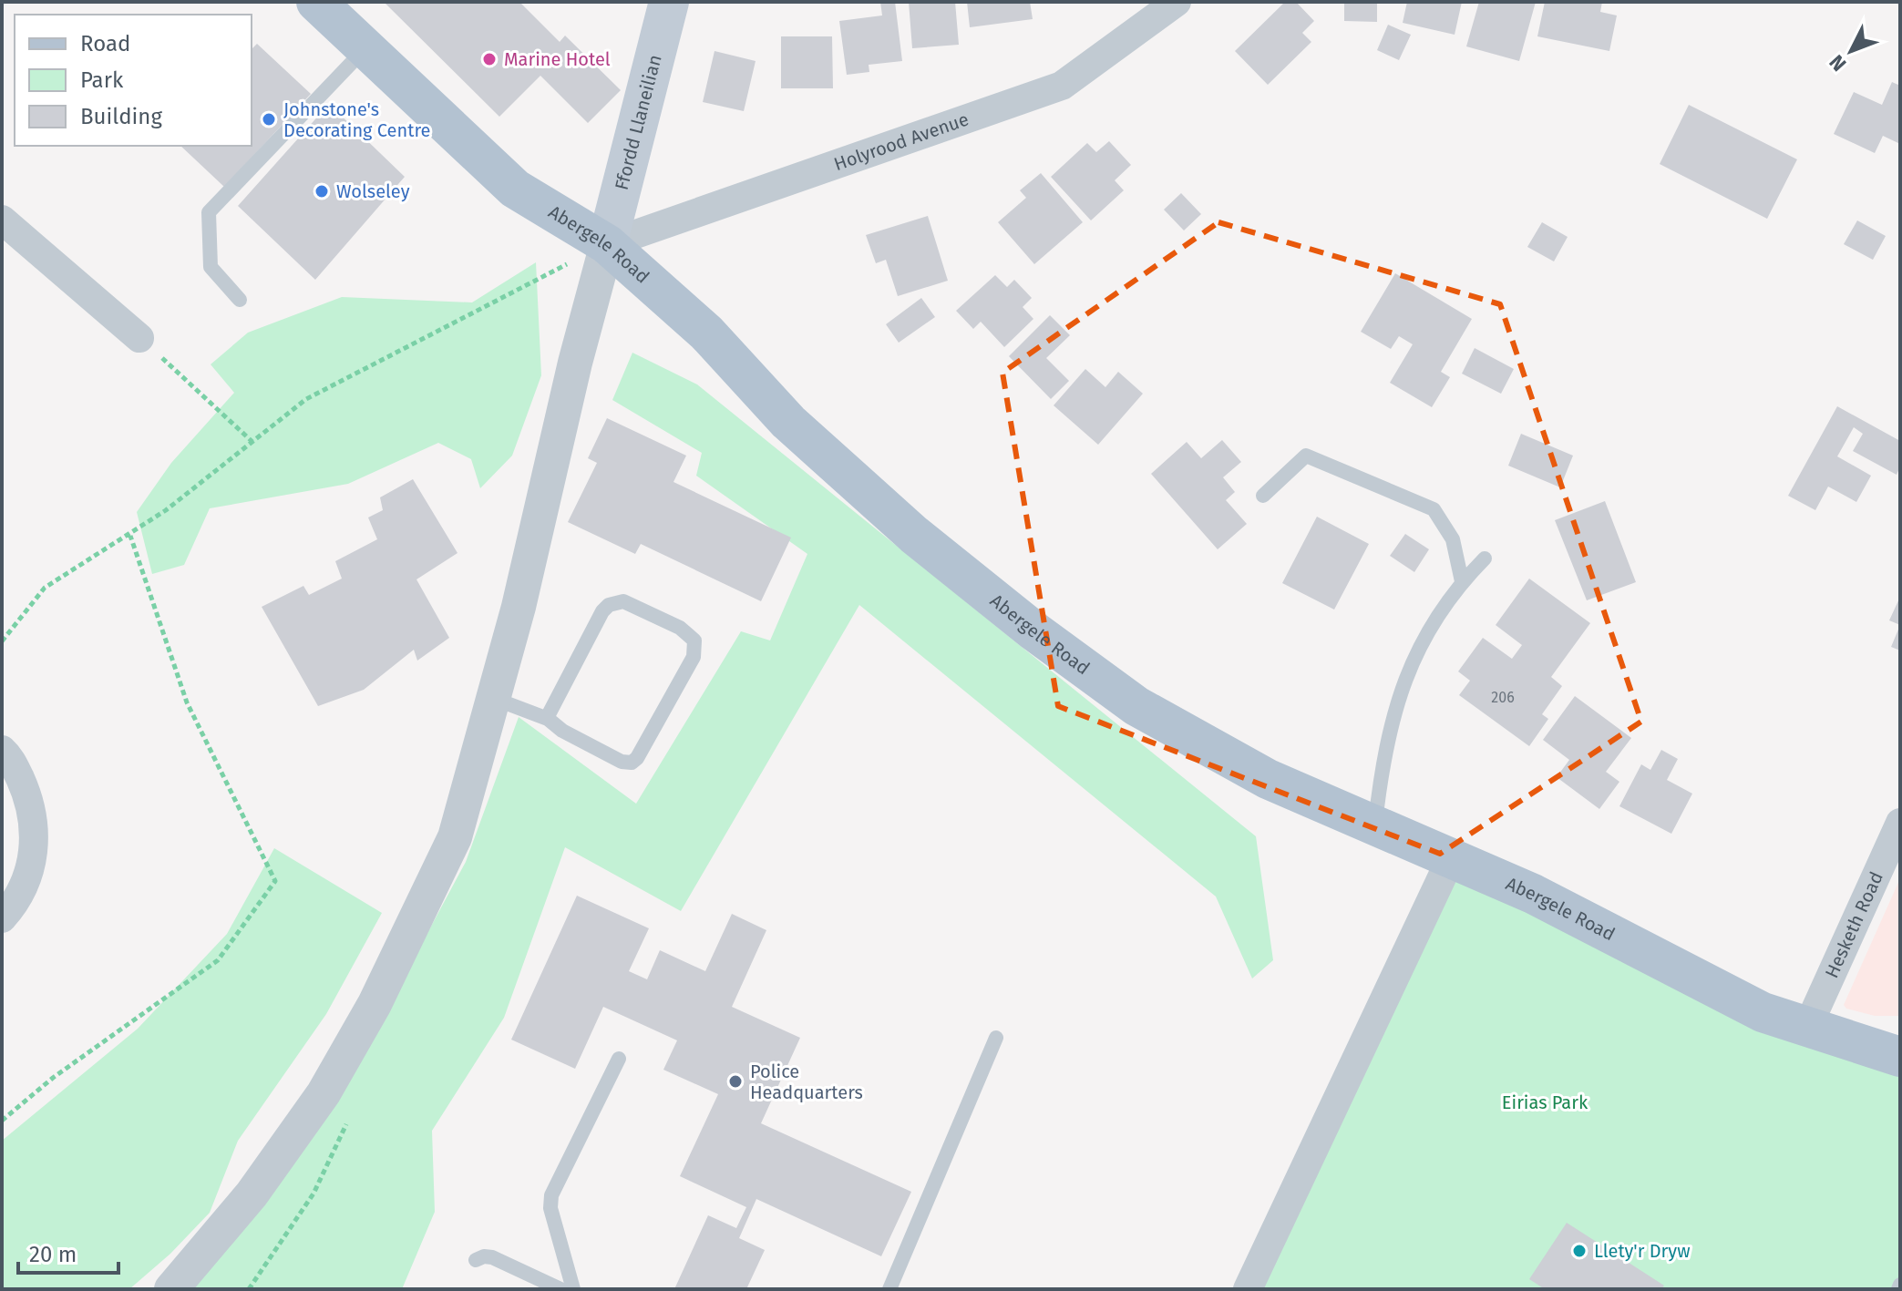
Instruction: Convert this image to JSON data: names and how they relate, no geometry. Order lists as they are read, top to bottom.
{
  "streets": {
    "main road": ["Ffordd Llaneilian", "Abergele Road"],
    "street": ["Holyrood Avenue", "Hesketh Road"]
  },
  "crossings": [
    ["Ffordd Llaneilian", "Holyrood Avenue"],
    ["Ffordd Llaneilian", "Abergele Road"],
    ["Holyrood Avenue", "Abergele Road"],
    ["Abergele Road", "Hesketh Road"]
  ],
  "parks": ["Eirias Park"],
  "places": [
    "Marine Hotel",
    "Johnstone's Decorating Centre",
    "Wolseley",
    "Police Headquarters",
    "Llety'r Dryw"
  ],
  "house_numbers": ["206"],
  "legend": ["Road", "Park", "Building"],
  "scale_bar": "20 m",
  "north": "bottom left"
}
